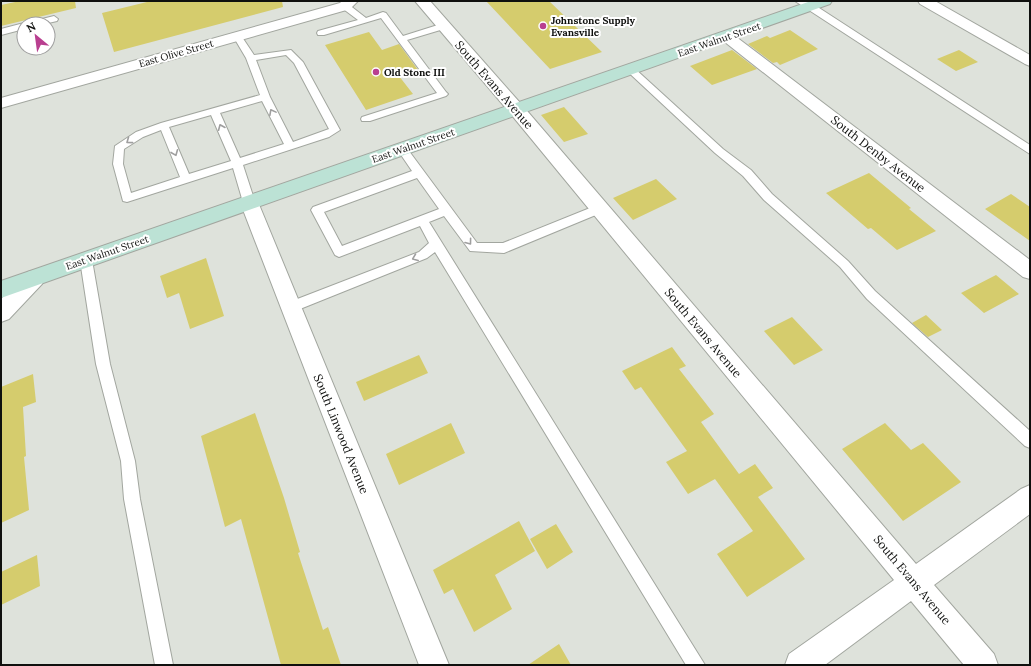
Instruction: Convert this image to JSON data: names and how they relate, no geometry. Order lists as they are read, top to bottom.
{
  "streets": {
    "main road": ["East Walnut Street"],
    "street": [
      "East Olive Street",
      "South Evans Avenue",
      "South Denby Avenue",
      "South Linwood Avenue"
    ]
  },
  "crossings": [
    ["East Walnut Street", "South Evans Avenue"],
    ["East Walnut Street", "South Denby Avenue"],
    ["East Walnut Street", "South Linwood Avenue"]
  ],
  "places": ["Johnstone Supply Evansville", "Old Stone III"],
  "north": "top left"
}
